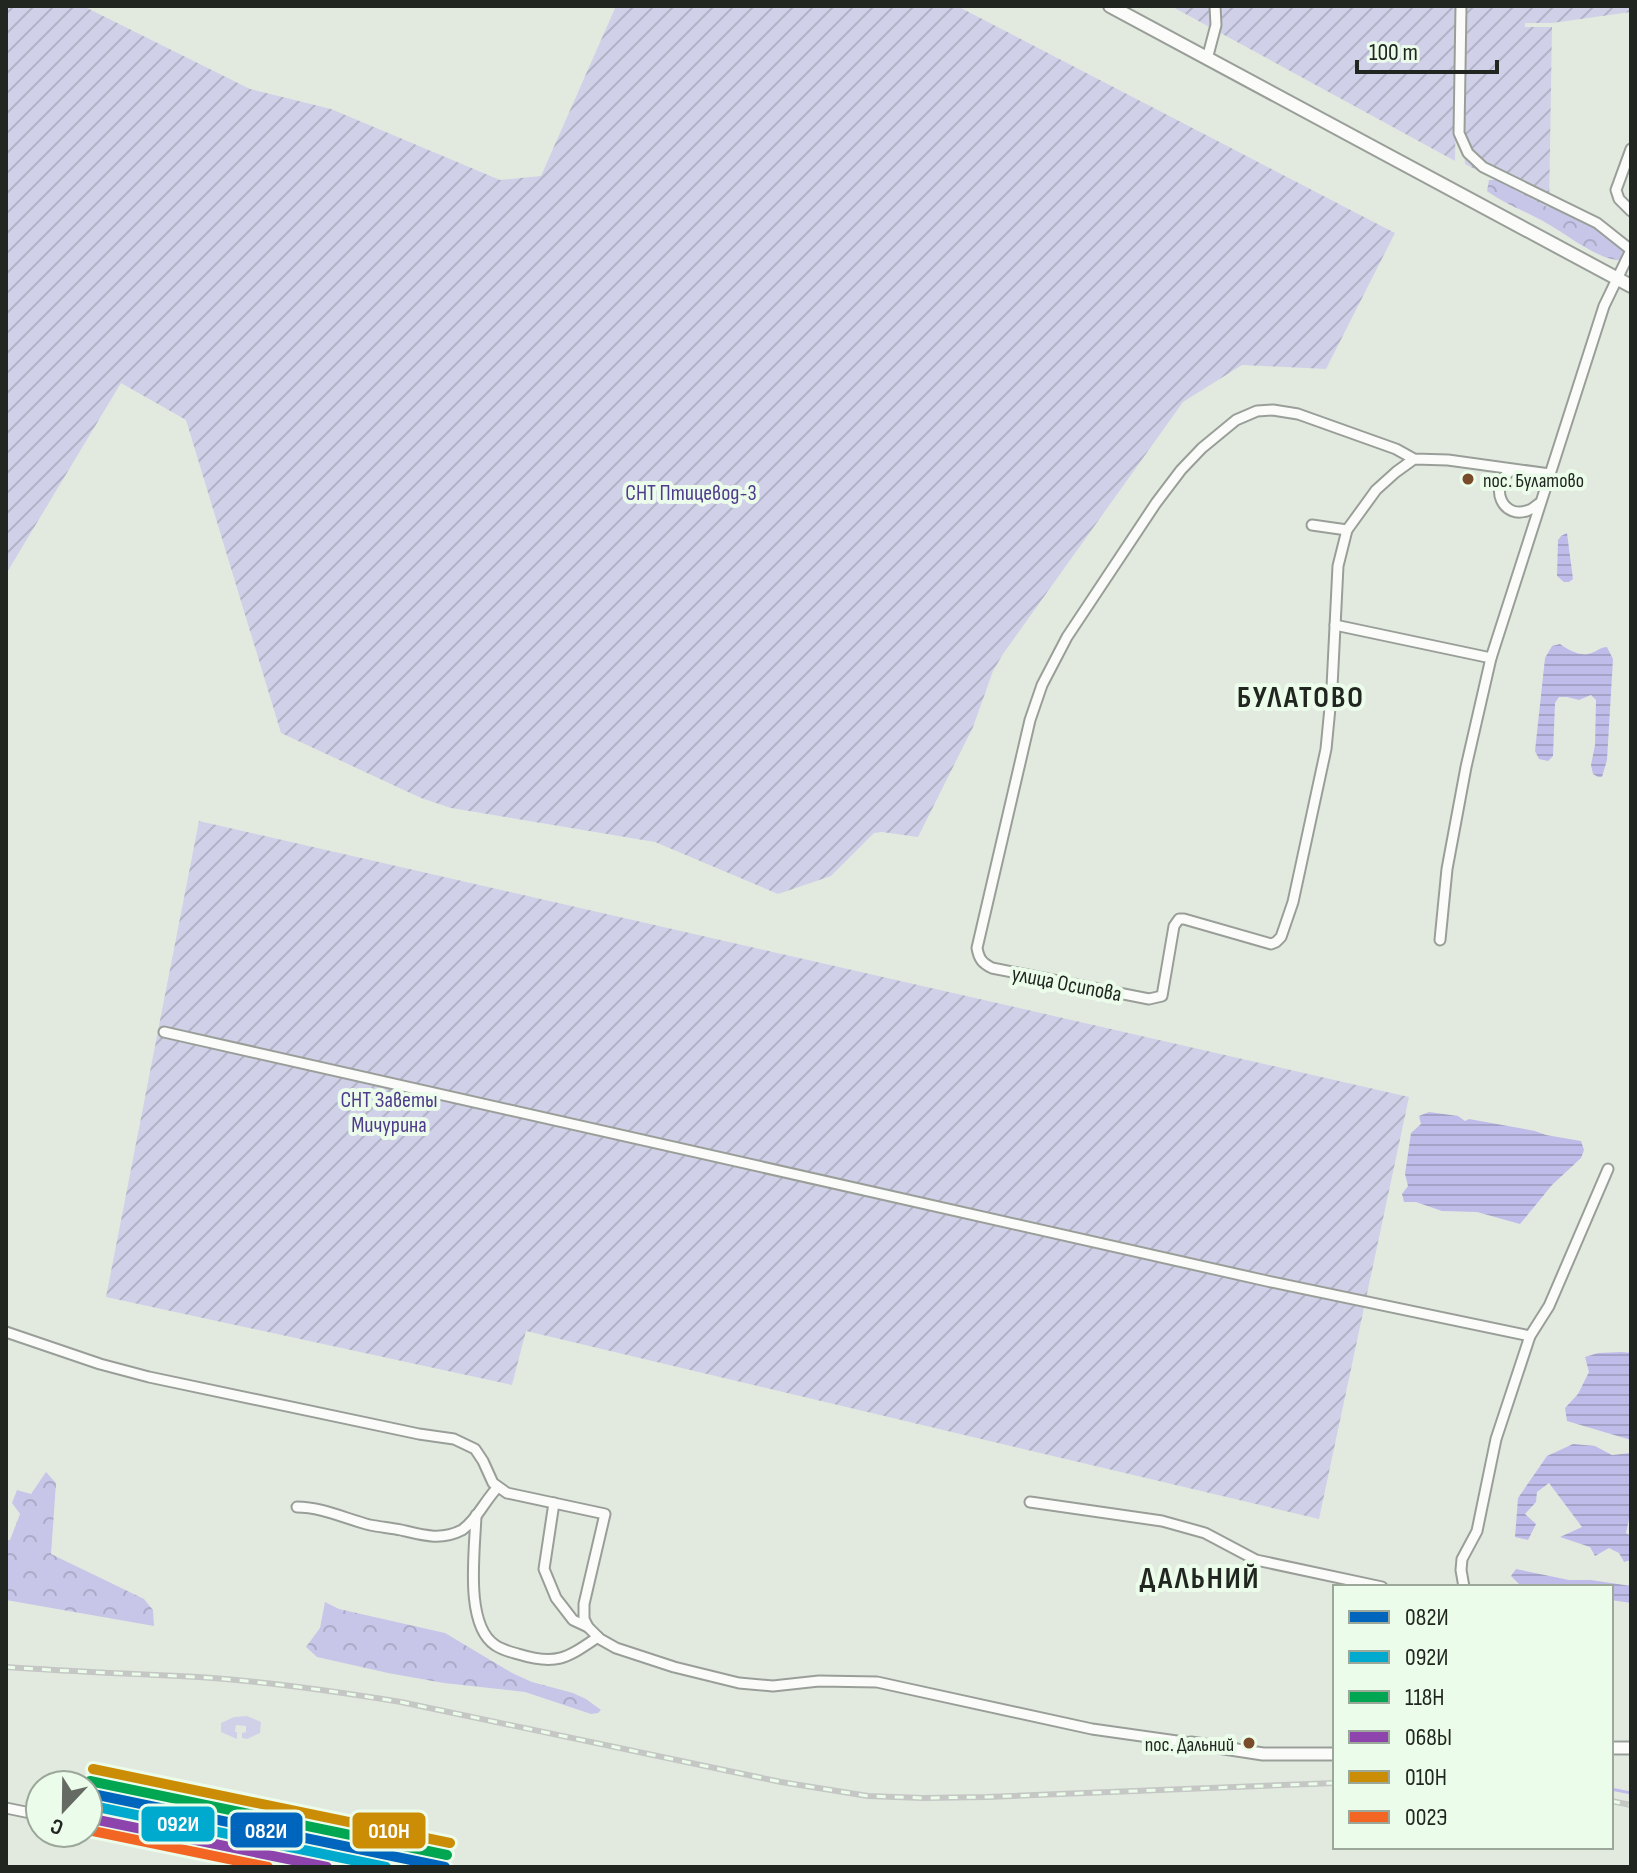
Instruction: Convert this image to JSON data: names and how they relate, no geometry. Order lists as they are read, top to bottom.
{
  "streets": {
    "street": ["улица Осипова"]
  },
  "districts": ["БУЛАТОВО", "ДАЛЬНИЙ"],
  "parks": ["СНТ Птицевод-3", "СНТ Заветы Мичурина"],
  "places": ["пос. Булатово", "пос. Дальний"],
  "lines": [
    "transit line 010Н",
    "transit line 118Н",
    "transit line 082И",
    "transit line 092И",
    "transit line 068Ы",
    "transit line 002Э"
  ],
  "legend": [
    "082И",
    "092И",
    "118Н",
    "068Ы",
    "010Н",
    "002Э"
  ],
  "scale_bar": "100 m",
  "north": "bottom"
}
